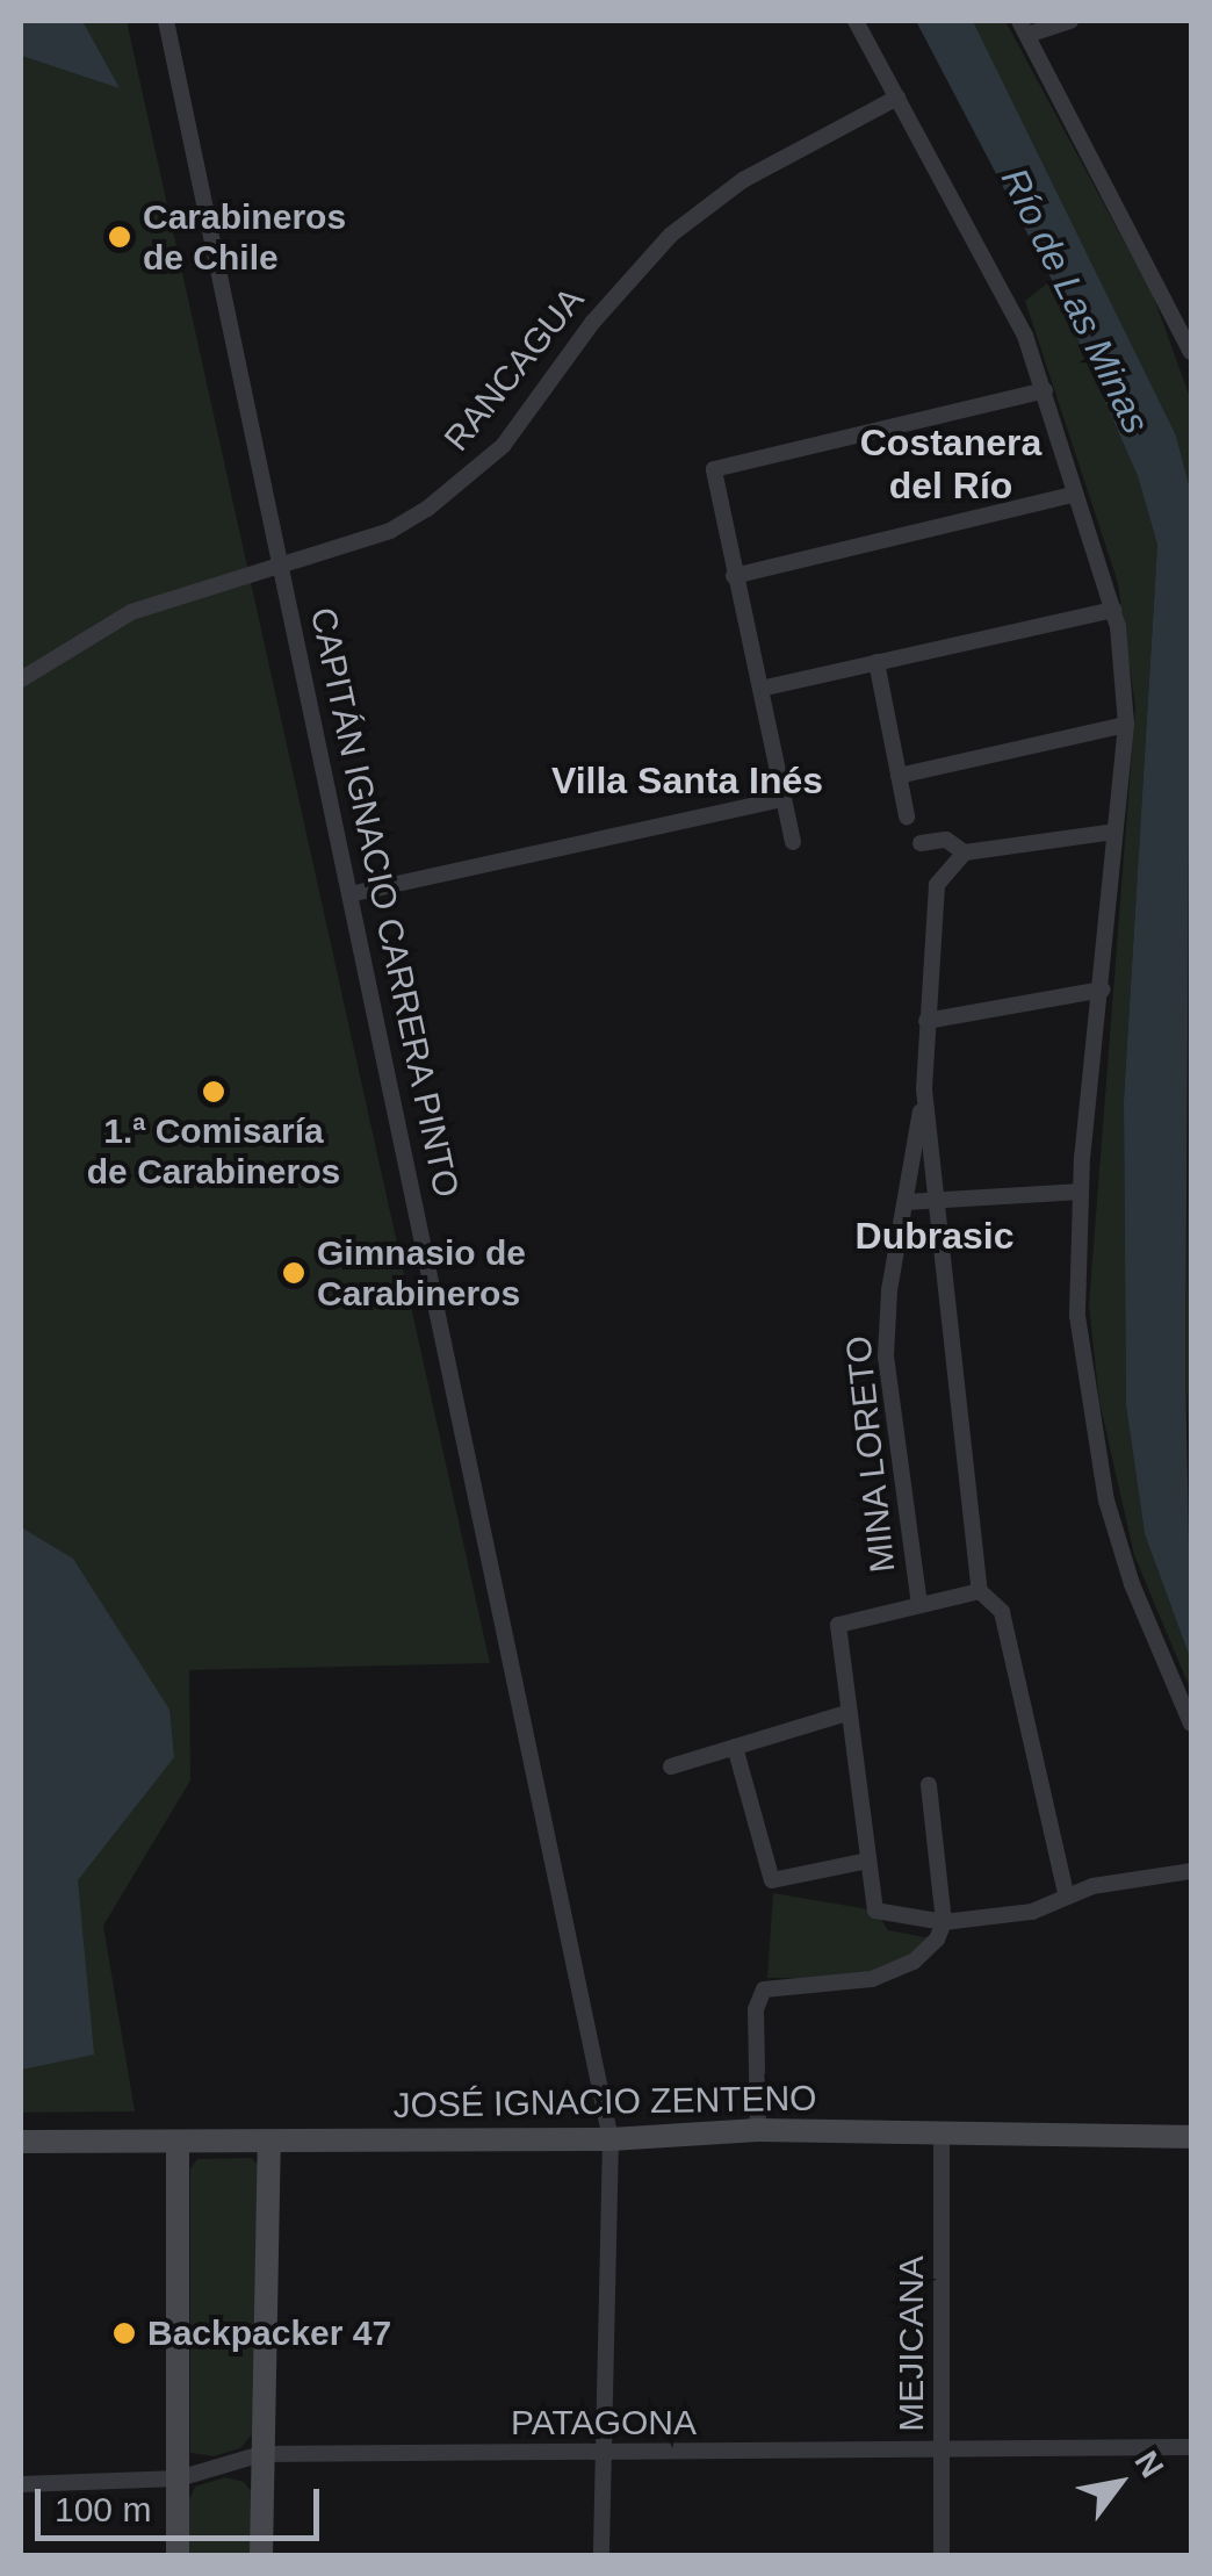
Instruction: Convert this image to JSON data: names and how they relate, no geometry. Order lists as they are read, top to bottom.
{
  "streets": {
    "street": [
      "RANCAGUA",
      "CAPITÁN IGNACIO CARRERA PINTO",
      "MINA LORETO",
      "JOSÉ IGNACIO ZENTENO",
      "MEJICANA",
      "PATAGONA"
    ]
  },
  "crossings": [
    ["RANCAGUA", "CAPITÁN IGNACIO CARRERA PINTO"],
    ["CAPITÁN IGNACIO CARRERA PINTO", "JOSÉ IGNACIO ZENTENO"],
    ["CAPITÁN IGNACIO CARRERA PINTO", "PATAGONA"],
    ["JOSÉ IGNACIO ZENTENO", "MEJICANA"],
    ["MEJICANA", "PATAGONA"]
  ],
  "districts": ["Costanera del Río", "Villa Santa Inés", "Dubrasic"],
  "water": ["Río de Las Minas"],
  "places": [
    "Carabineros de Chile",
    "1.ª Comisaría de Carabineros",
    "Gimnasio de Carabineros",
    "Backpacker 47"
  ],
  "scale_bar": "100 m",
  "north": "top right"
}
